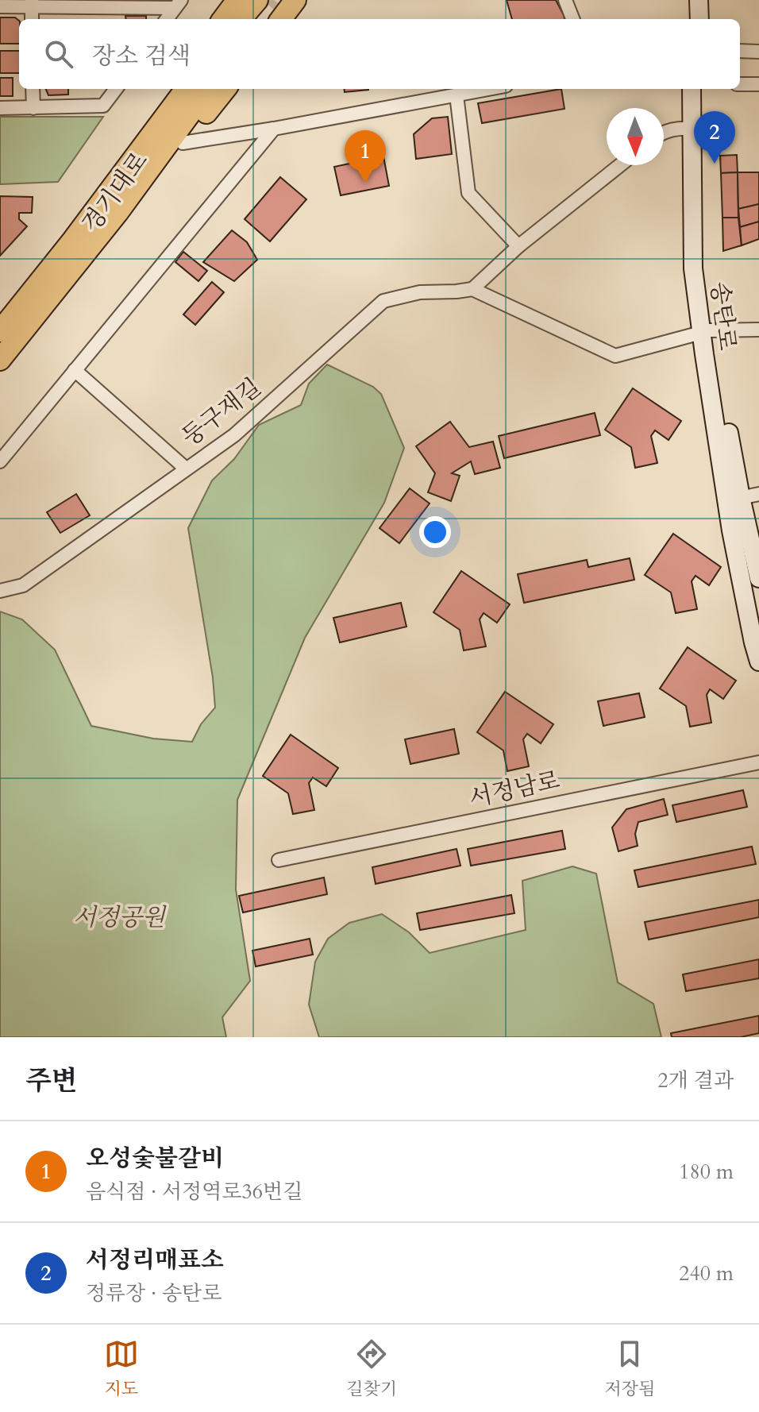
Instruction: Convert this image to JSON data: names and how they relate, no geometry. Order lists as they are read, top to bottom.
{
  "streets": {
    "main road": ["경기대로", "송탄로"],
    "street": ["둥구재길", "서정남로"]
  },
  "crossings": [
    ["송탄로", "둥구재길"]
  ],
  "parks": ["서정공원"],
  "north": "bottom",
  "page": {
    "search": "장소 검색",
    "pins": ["2", "1"],
    "heading": ["주변", "2개 결과"],
    "list": [
      {
        "mark": "1",
        "name": "오성숯불갈비",
        "note": "음식점 · 서정역로36번길",
        "value": "180 m"
      },
      {
        "mark": "2",
        "name": "서정리매표소",
        "note": "정류장 · 송탄로",
        "value": "240 m"
      }
    ],
    "nav": ["지도", "길찾기", "저장됨"]
  }
}
